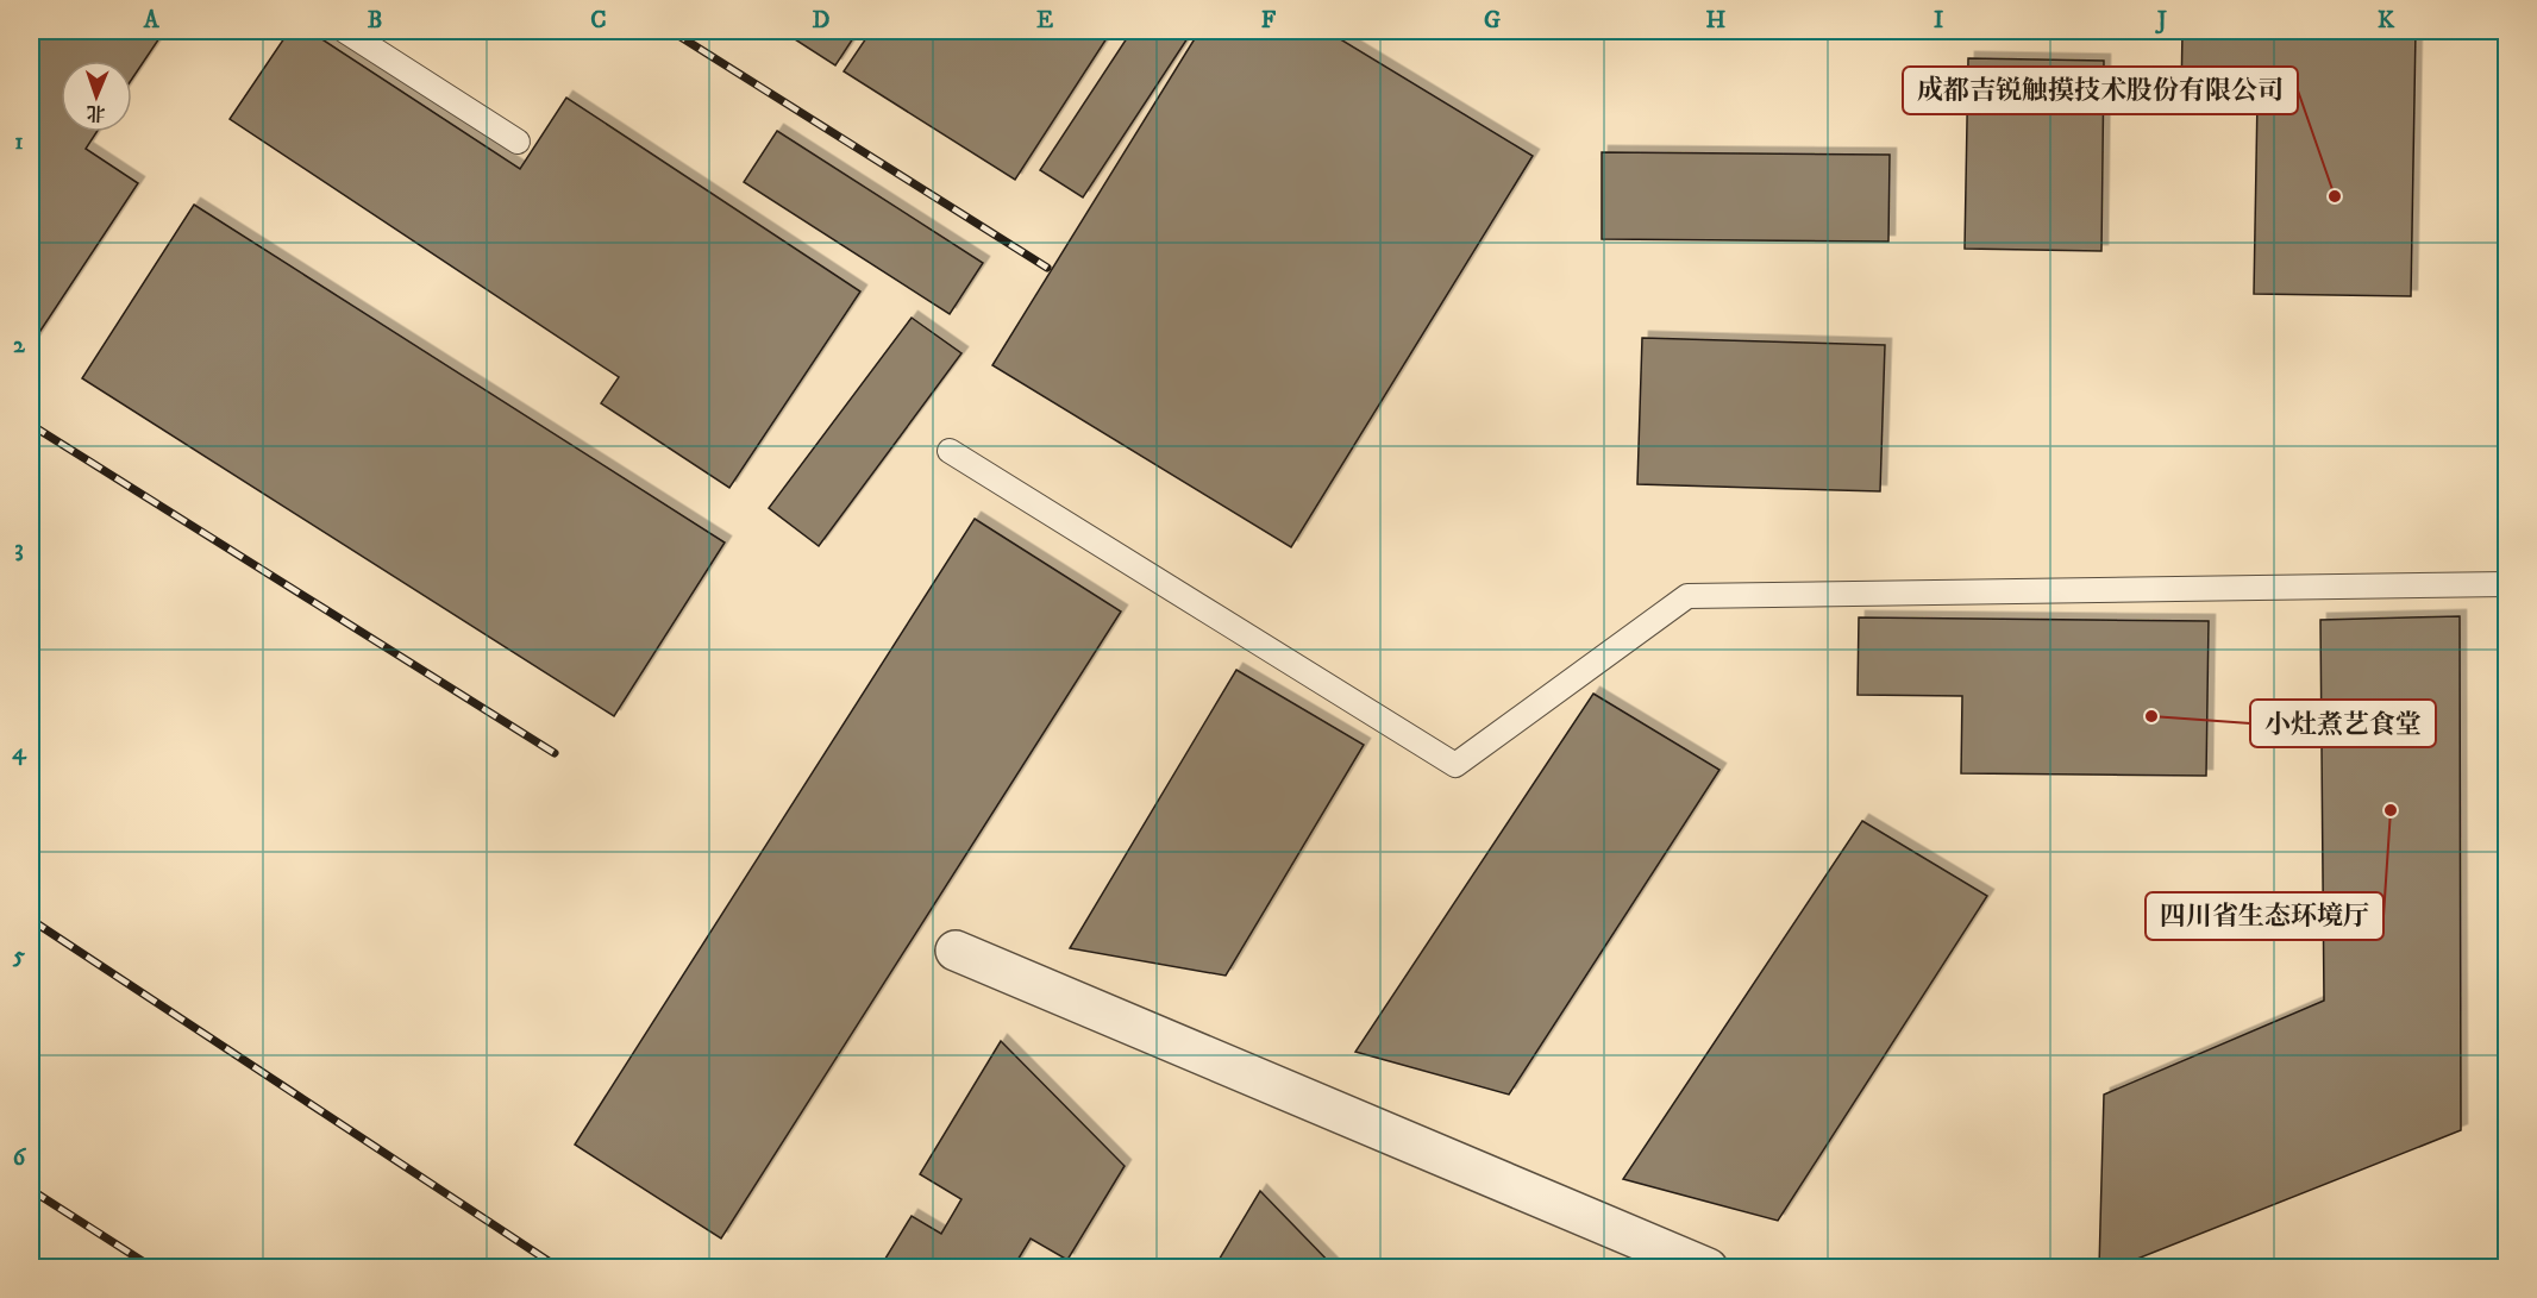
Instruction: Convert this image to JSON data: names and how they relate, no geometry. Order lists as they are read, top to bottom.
{
  "places": ["成都吉锐触摸技术股份有限公司", "小灶煮艺食堂", "四川省生态环境厅"],
  "north": "bottom",
  "grid": {
    "columns": [
      "A",
      "B",
      "C",
      "D",
      "E",
      "F",
      "G",
      "H",
      "I",
      "J",
      "K"
    ],
    "rows": [
      "1",
      "2",
      "3",
      "4",
      "5",
      "6"
    ]
  }
}
